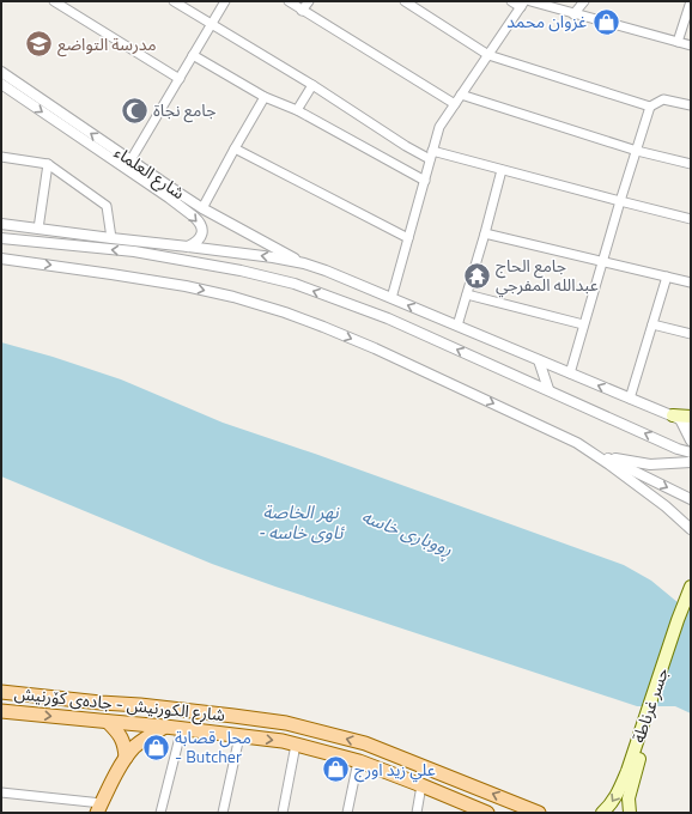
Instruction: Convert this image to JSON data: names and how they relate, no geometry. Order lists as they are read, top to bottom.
{
  "streets": {
    "main road": ["شارع الكورنيش - جادەی کۆرنیش", "جسر غرناطة"],
    "street": ["شارع العلماء"]
  },
  "water": ["نهر الخاصة - ئاوی خاسە", "ڕووباری خاسە"],
  "places": {
    "shop": ["غزوان محمد", "محل قصابة - Butcher", "علي زيد اورج"],
    "school or university": ["مدرسة التواضع"],
    "mosque": ["جامع نجاة"],
    "temple": ["جامع الحاج عبدالله المفرجي"]
  }
}
